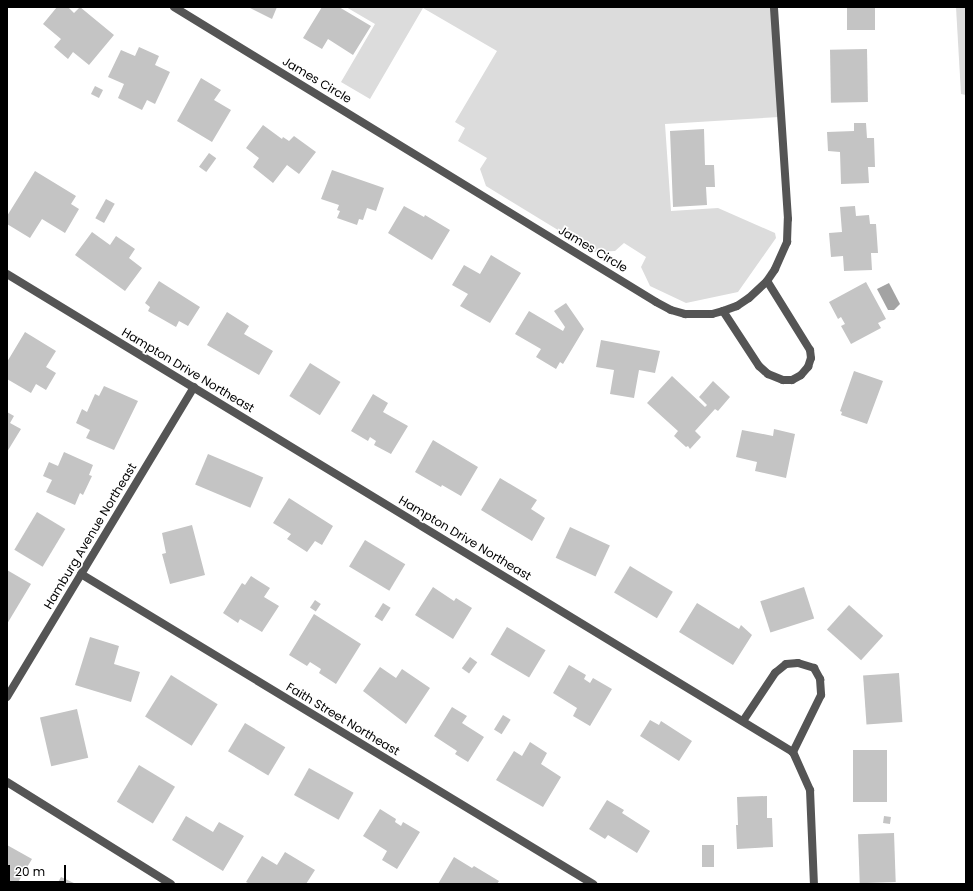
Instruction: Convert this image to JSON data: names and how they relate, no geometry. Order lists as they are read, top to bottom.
{
  "streets": {
    "street": [
      "James Circle",
      "Hampton Drive Northeast",
      "Hamburg Avenue Northeast",
      "Faith Street Northeast"
    ]
  },
  "crossings": [
    ["Hampton Drive Northeast", "Hamburg Avenue Northeast"],
    ["Hamburg Avenue Northeast", "Faith Street Northeast"]
  ],
  "scale_bar": "20 m"
}
